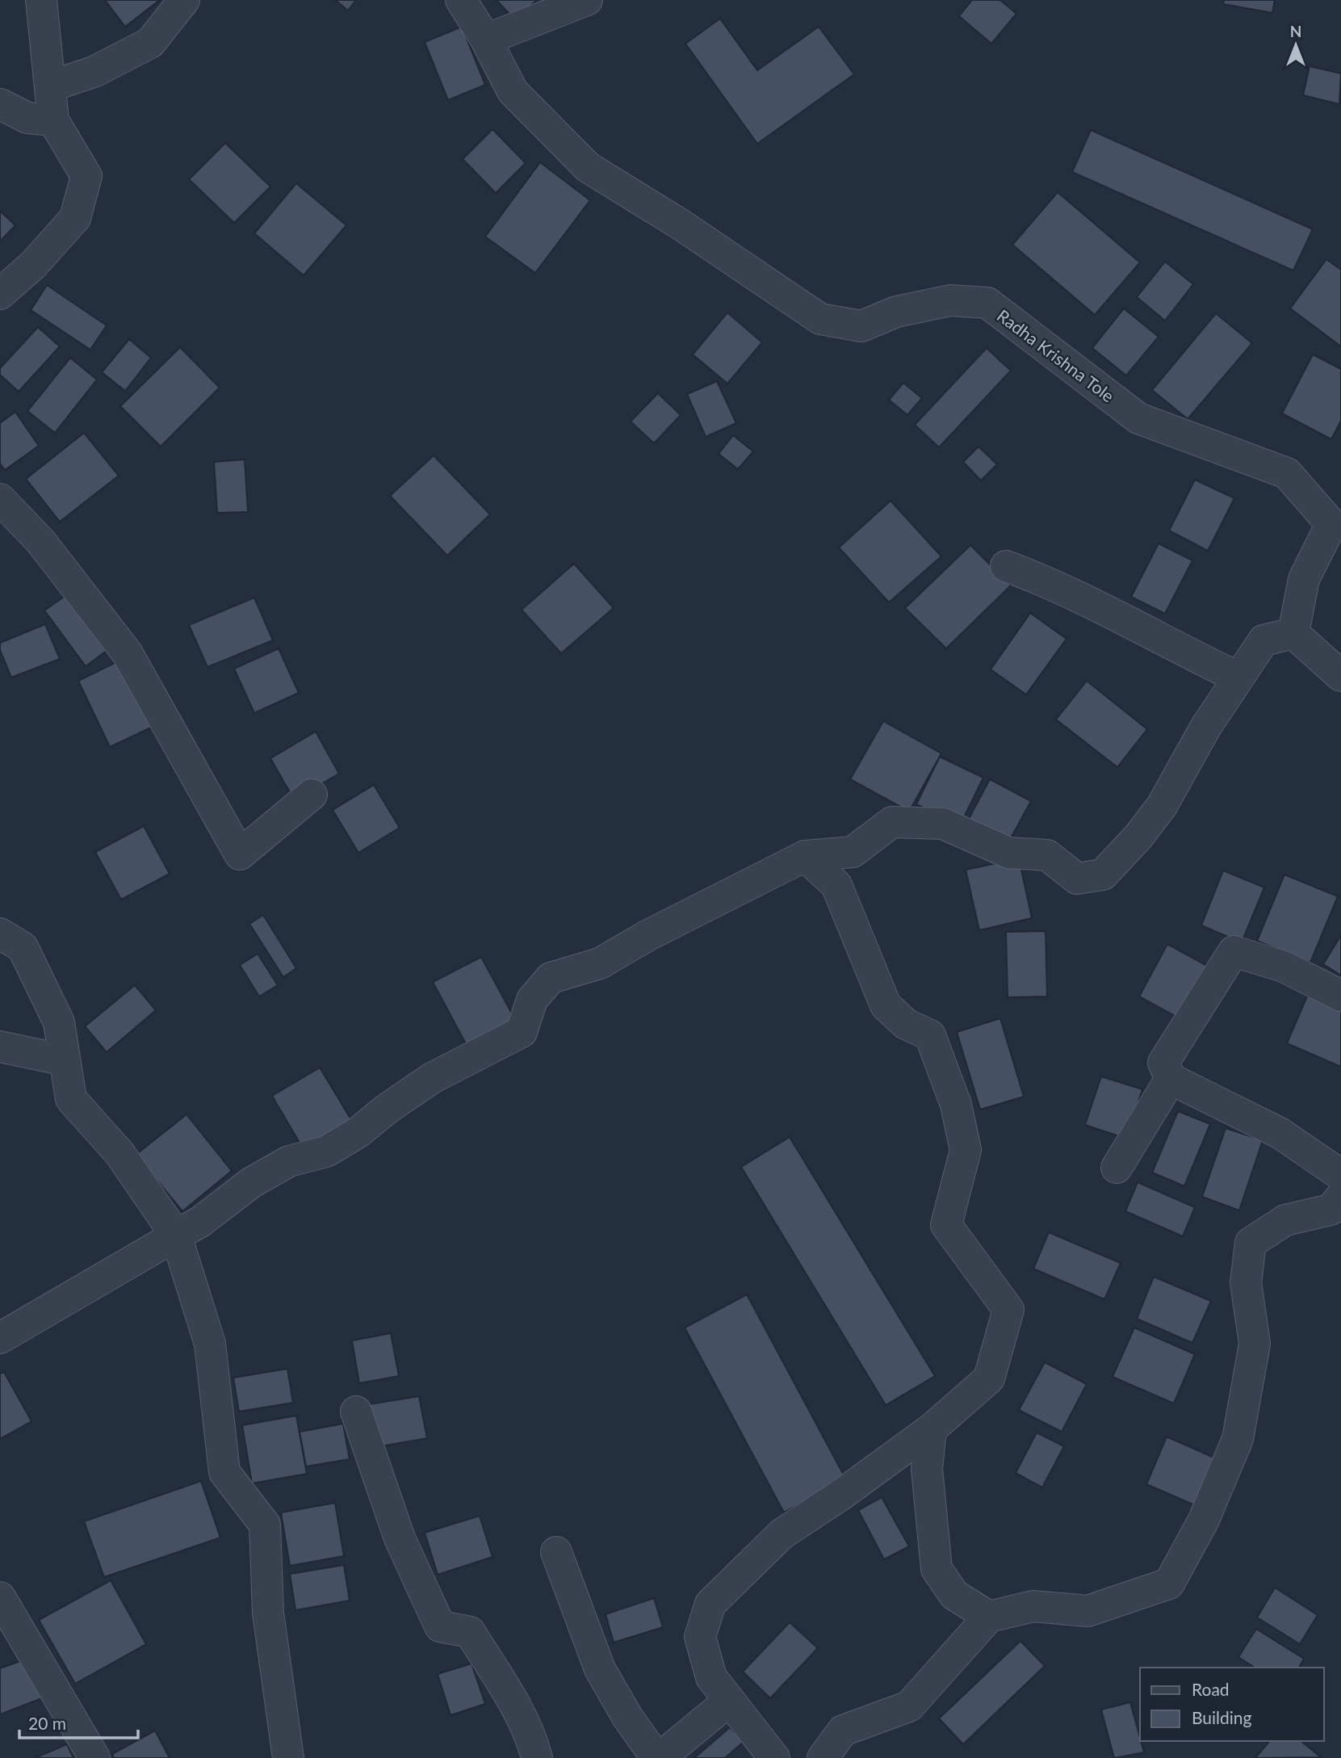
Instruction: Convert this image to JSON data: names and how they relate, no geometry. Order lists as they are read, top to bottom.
{
  "streets": {
    "street": ["Radha Krishna Tole"]
  },
  "legend": ["Road", "Building"],
  "scale_bar": "20 m",
  "north": "top"
}
